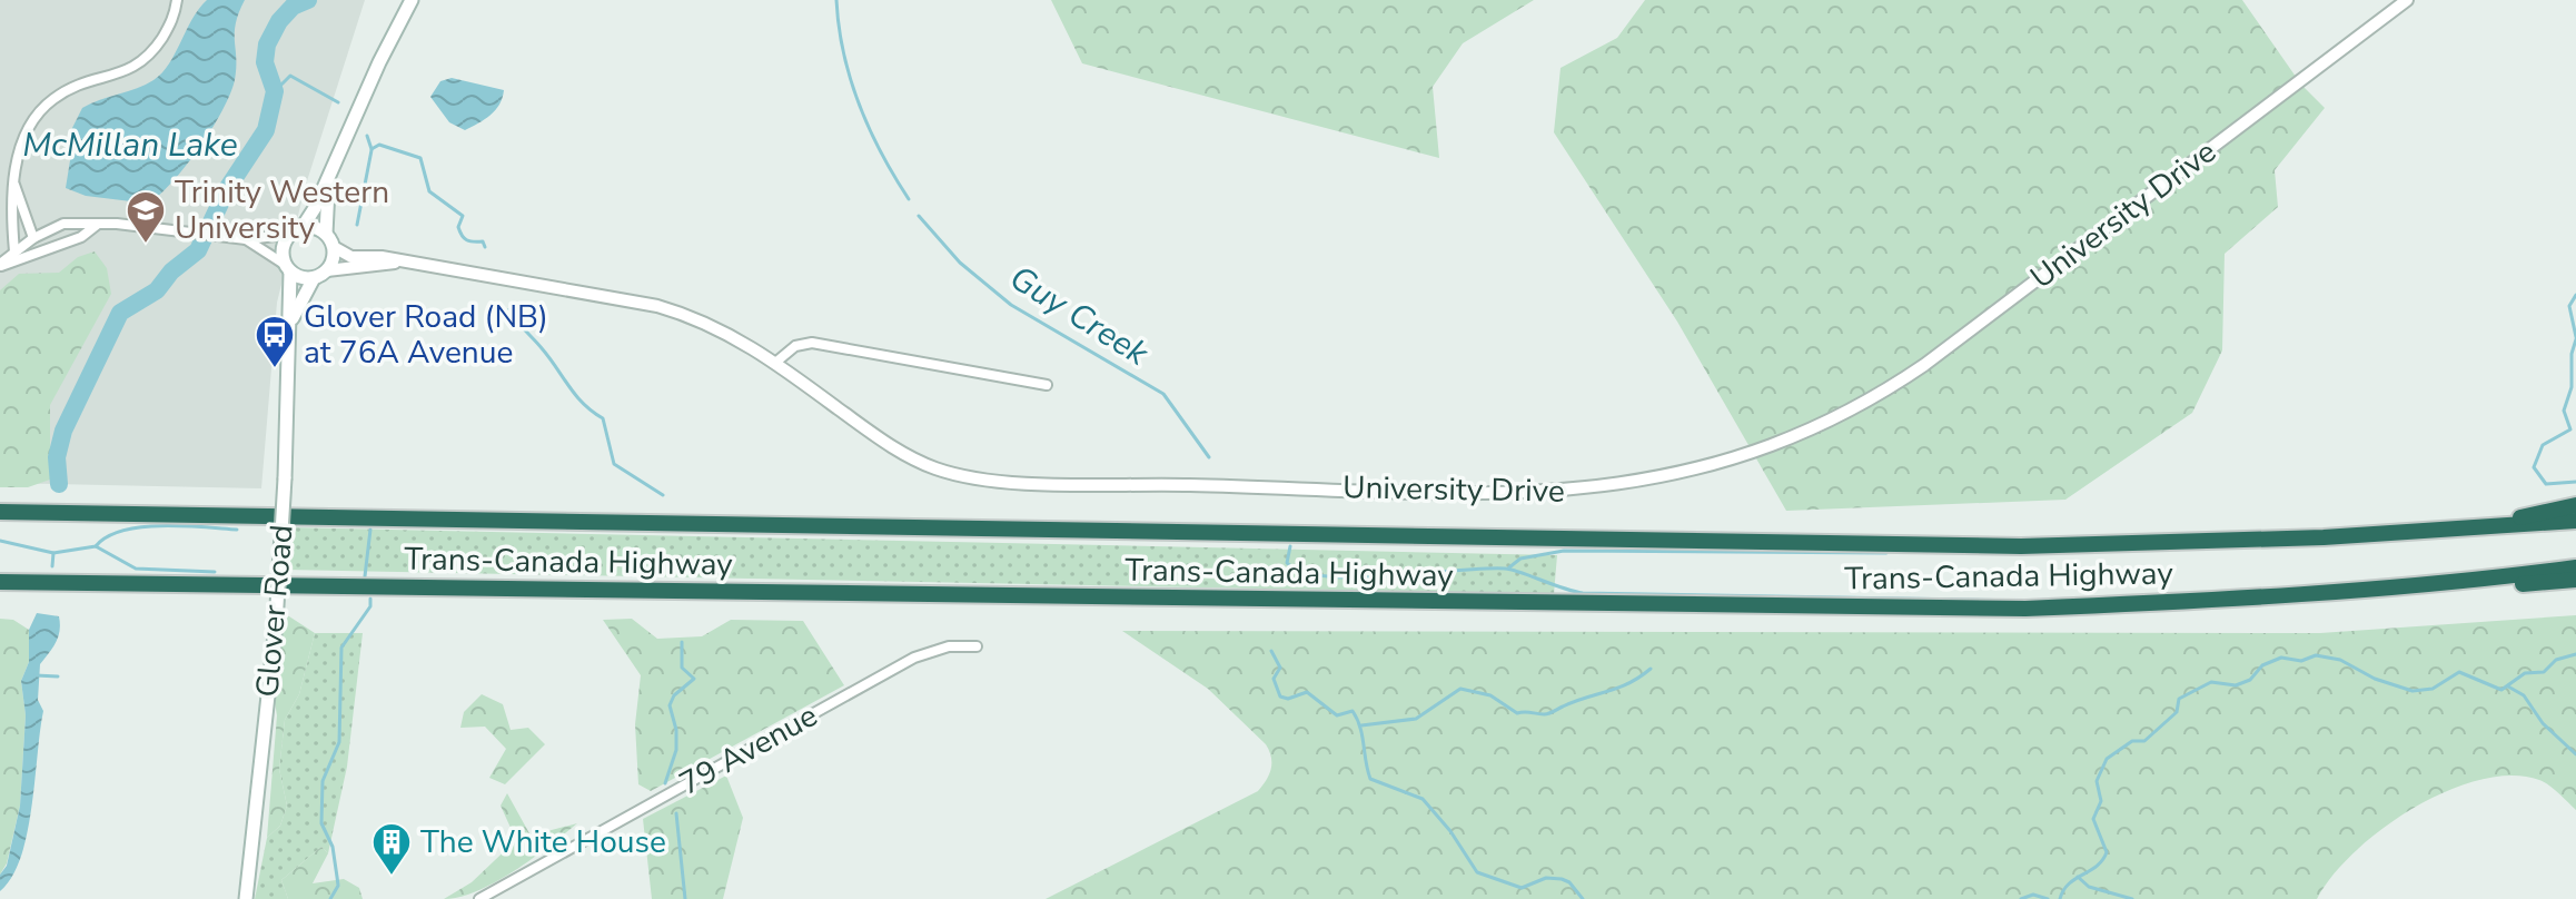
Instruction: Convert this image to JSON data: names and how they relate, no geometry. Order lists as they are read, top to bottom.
{
  "streets": {
    "highway": ["Trans-Canada Highway"],
    "main road": ["Glover Road"],
    "street": ["University Drive", "79 Avenue"]
  },
  "crossings": [
    ["University Drive", "Glover Road"]
  ],
  "water": ["McMillan Lake", "Guy Creek"],
  "places": {
    "school or university": ["Trinity Western University"],
    "bus stop": ["Glover Road (NB) at 76A Avenue"],
    "building": ["The White House"]
  }
}
